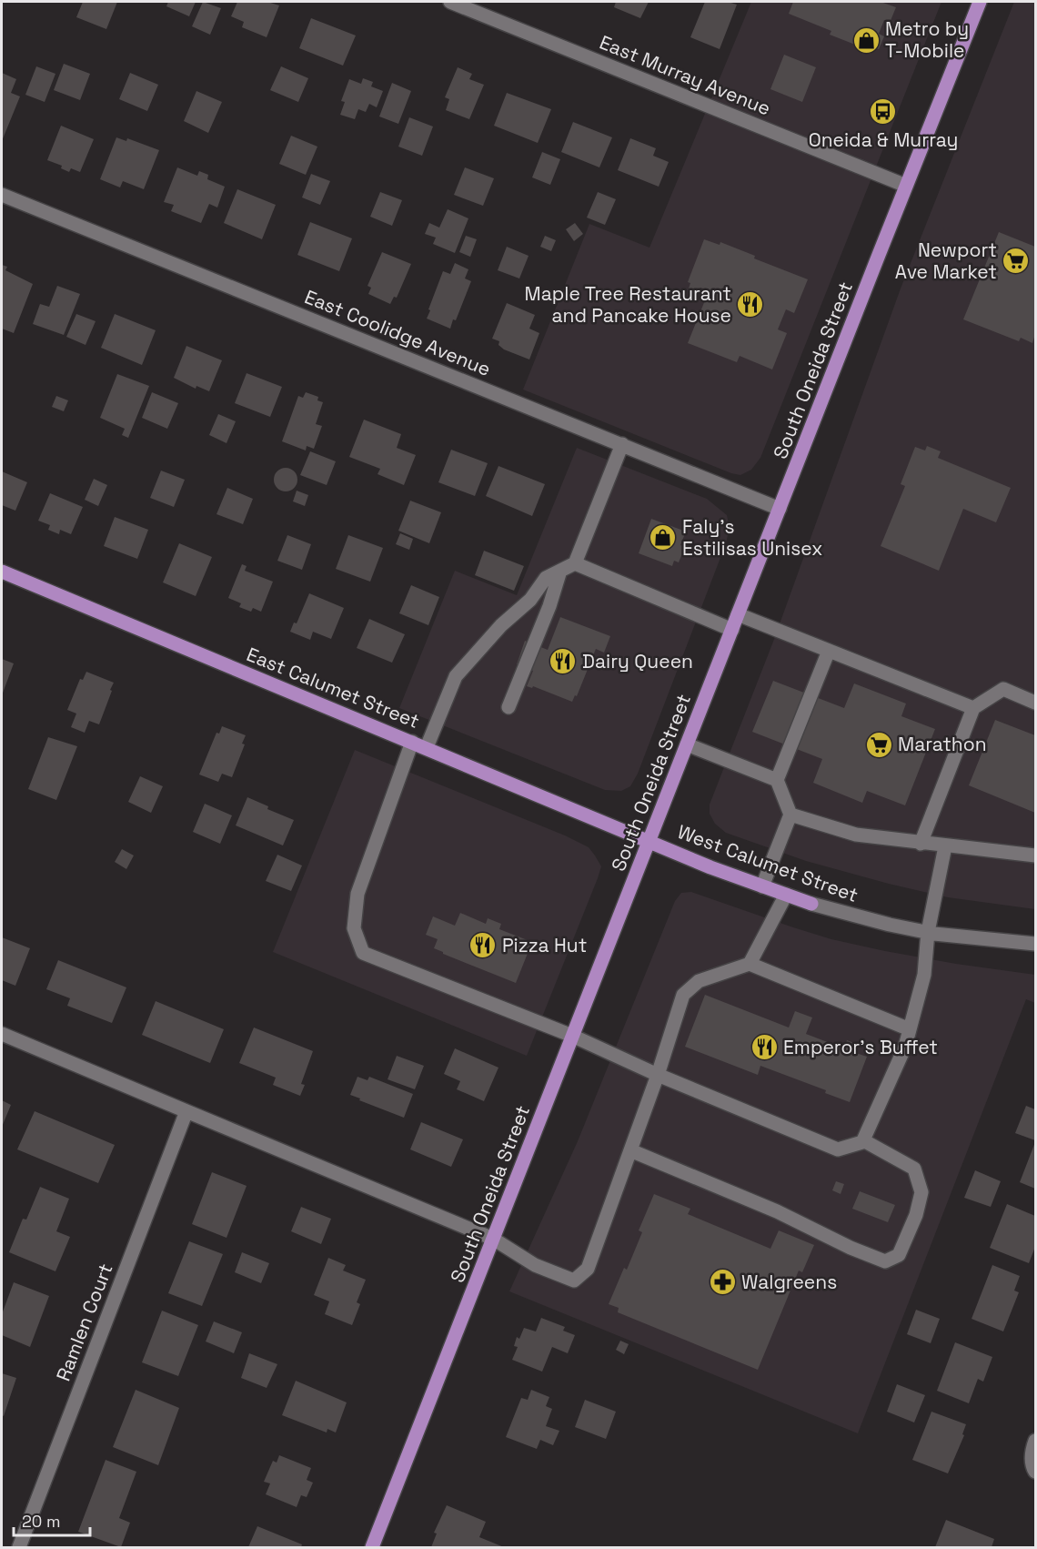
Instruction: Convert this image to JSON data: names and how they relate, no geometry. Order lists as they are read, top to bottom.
{
  "streets": {
    "main road": ["South Oneida Street", "East Calumet Street", "West Calumet Street"],
    "street": ["East Murray Avenue", "East Coolidge Avenue", "Ramlen Court"]
  },
  "crossings": [
    ["East Murray Avenue", "South Oneida Street"],
    ["East Coolidge Avenue", "South Oneida Street"],
    ["South Oneida Street", "East Calumet Street"],
    ["South Oneida Street", "West Calumet Street"],
    ["East Calumet Street", "West Calumet Street"]
  ],
  "places": {
    "shop": ["Metro by T-Mobile", "Faly's Estilisas Unisex"],
    "bus stop": ["Oneida & Murray"],
    "supermarket": ["Newport Ave Market", "Marathon"],
    "restaurant": [
      "Maple Tree Restaurant and Pancake House",
      "Dairy Queen",
      "Pizza Hut",
      "Emperor's Buffet"
    ],
    "pharmacy": ["Walgreens"]
  },
  "scale_bar": "20 m"
}
